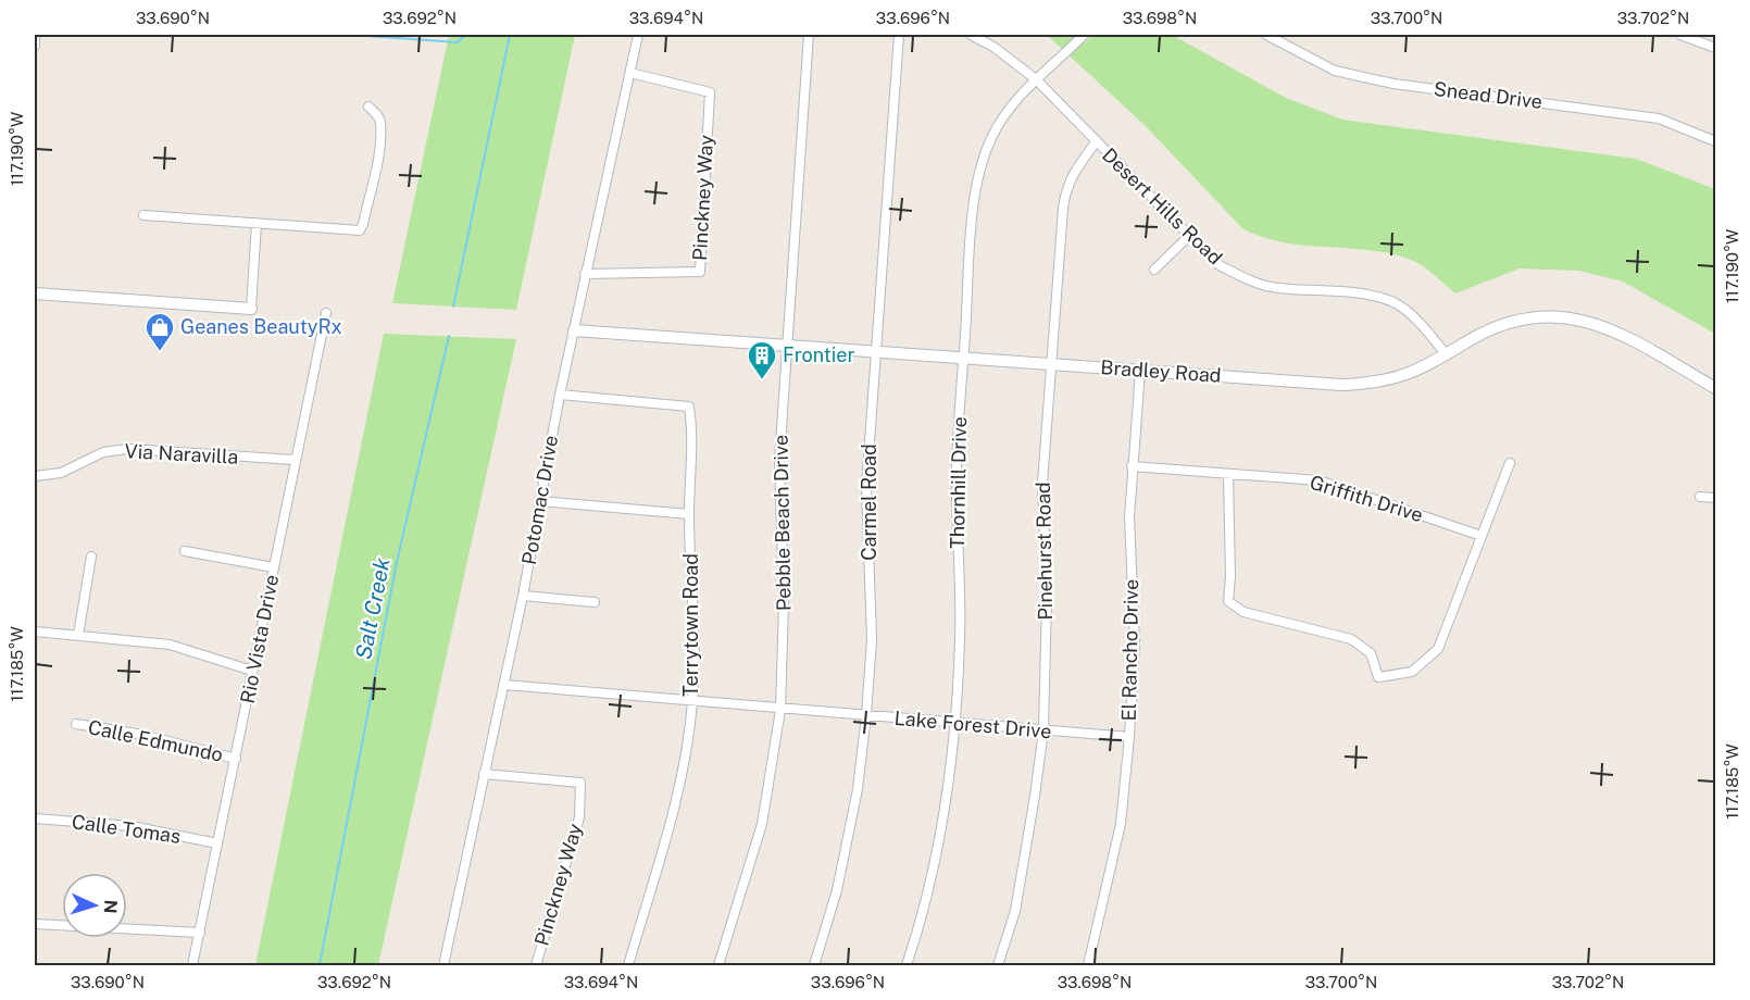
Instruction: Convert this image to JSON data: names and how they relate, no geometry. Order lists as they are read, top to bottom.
{
  "streets": {
    "street": [
      "Snead Drive",
      "Pinckney Way",
      "Desert Hills Road",
      "Bradley Road",
      "Via Naravilla",
      "Thornhill Drive",
      "Griffith Drive",
      "Potomac Drive",
      "Carmel Road",
      "Pebble Beach Drive",
      "Pinehurst Road",
      "Terrytown Road",
      "Rio Vista Drive",
      "El Rancho Drive",
      "Lake Forest Drive",
      "Calle Edmundo",
      "Calle Tomas"
    ]
  },
  "crossings": [
    ["Pinckney Way", "Potomac Drive"],
    ["Desert Hills Road", "Bradley Road"],
    ["Desert Hills Road", "Thornhill Drive"],
    ["Desert Hills Road", "Pinehurst Road"],
    ["Bradley Road", "Thornhill Drive"],
    ["Bradley Road", "Potomac Drive"],
    ["Bradley Road", "Carmel Road"],
    ["Bradley Road", "Pebble Beach Drive"],
    ["Bradley Road", "Pinehurst Road"],
    ["Bradley Road", "El Rancho Drive"],
    ["Via Naravilla", "Rio Vista Drive"],
    ["Thornhill Drive", "Lake Forest Drive"],
    ["Griffith Drive", "El Rancho Drive"],
    ["Potomac Drive", "Terrytown Road"],
    ["Potomac Drive", "Lake Forest Drive"],
    ["Carmel Road", "Lake Forest Drive"],
    ["Pebble Beach Drive", "Lake Forest Drive"],
    ["Pinehurst Road", "Lake Forest Drive"],
    ["Terrytown Road", "Lake Forest Drive"],
    ["Rio Vista Drive", "Calle Edmundo"],
    ["Rio Vista Drive", "Calle Tomas"],
    ["El Rancho Drive", "Lake Forest Drive"]
  ],
  "water": ["Salt Creek"],
  "places": {
    "shop": ["Geanes BeautyRx"],
    "building": ["Frontier"]
  },
  "north": "right",
  "coordinates": [
    "33.690°N",
    "33.692°N",
    "33.694°N",
    "33.696°N",
    "33.698°N",
    "33.700°N",
    "33.702°N",
    "117.190°W",
    "117.185°W"
  ]
}
